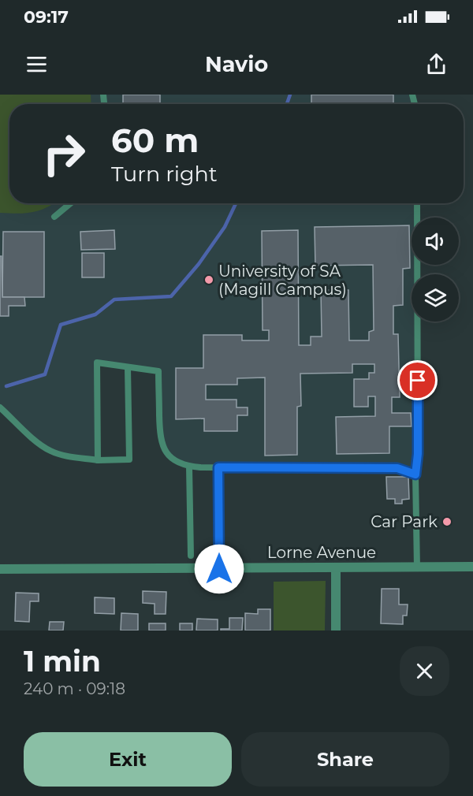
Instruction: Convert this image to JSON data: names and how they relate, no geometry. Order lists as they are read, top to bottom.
{
  "streets": {
    "street": ["Lorne Avenue"]
  },
  "places": ["University of SA (Magill Campus)", "Car Park"],
  "page": {
    "status": "09:17",
    "header": "Navio",
    "turn": ["60 m", "Turn right"],
    "heading": ["1 min", "240 m · 09:18"],
    "buttons": ["Exit", "Share"]
  }
}
